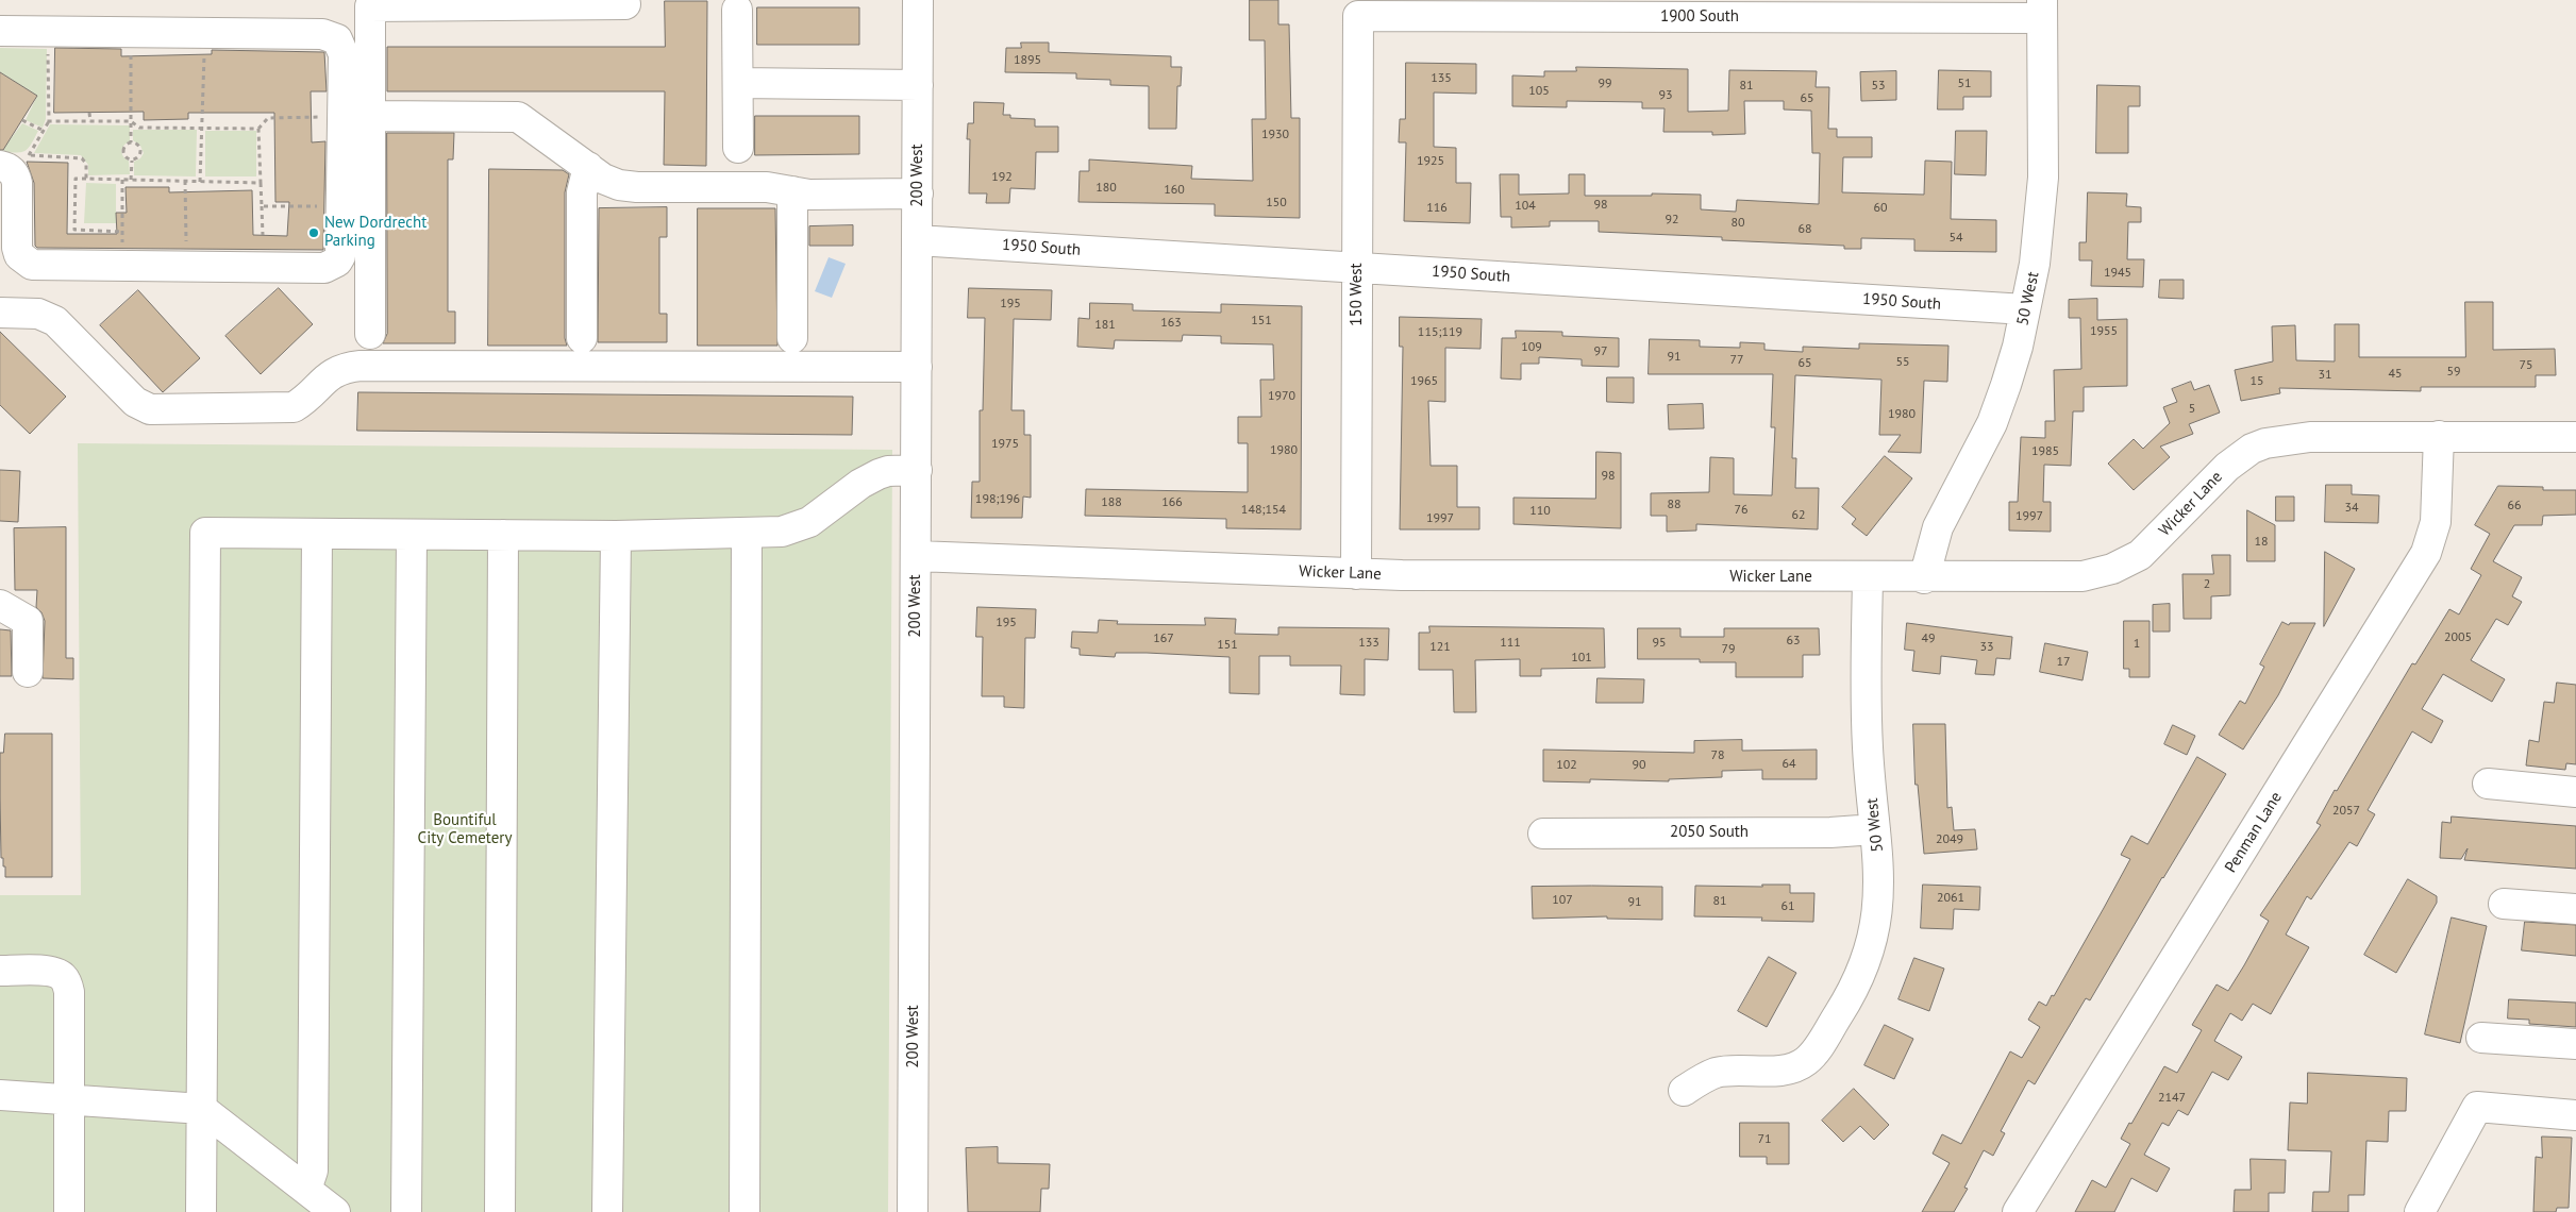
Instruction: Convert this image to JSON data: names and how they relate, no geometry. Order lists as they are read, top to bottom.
{
  "streets": {
    "street": [
      "1900 South",
      "200 West",
      "1950 South",
      "150 West",
      "50 West",
      "Wicker Lane",
      "2050 South",
      "Penman Lane"
    ]
  },
  "crossings": [
    ["1900 South", "150 West"],
    ["1900 South", "50 West"],
    ["200 West", "1950 South"],
    ["200 West", "Wicker Lane"],
    ["1950 South", "150 West"],
    ["1950 South", "50 West"],
    ["150 West", "Wicker Lane"],
    ["50 West", "Wicker Lane"],
    ["50 West", "2050 South"],
    ["Wicker Lane", "Penman Lane"]
  ],
  "parks": ["Bountiful City Cemetery"],
  "places": ["New Dordrecht Parking"],
  "house_numbers": [
    "1895",
    "135",
    "99",
    "51",
    "81",
    "53",
    "105",
    "93",
    "65",
    "1930",
    "1925",
    "192",
    "180",
    "160",
    "150",
    "98",
    "104",
    "116",
    "60",
    "92",
    "80",
    "68",
    "54",
    "1945",
    "195",
    "151",
    "163",
    "181",
    "1955",
    "115;119",
    "109",
    "97",
    "91",
    "77",
    "55",
    "65",
    "75",
    "59",
    "45",
    "31",
    "1965",
    "15",
    "1970",
    "5",
    "1980",
    "1975",
    "1980",
    "1985",
    "98",
    "198;196",
    "188",
    "166",
    "88",
    "66",
    "34",
    "148;154",
    "76",
    "110",
    "62",
    "1997",
    "1997",
    "18",
    "2",
    "195",
    "2005",
    "167",
    "49",
    "63",
    "133",
    "111",
    "95",
    "1",
    "151",
    "121",
    "33",
    "79",
    "101",
    "17",
    "78",
    "64",
    "102",
    "90",
    "2057",
    "2049",
    "2061",
    "107",
    "81",
    "91",
    "61",
    "2147",
    "71"
  ]
}
